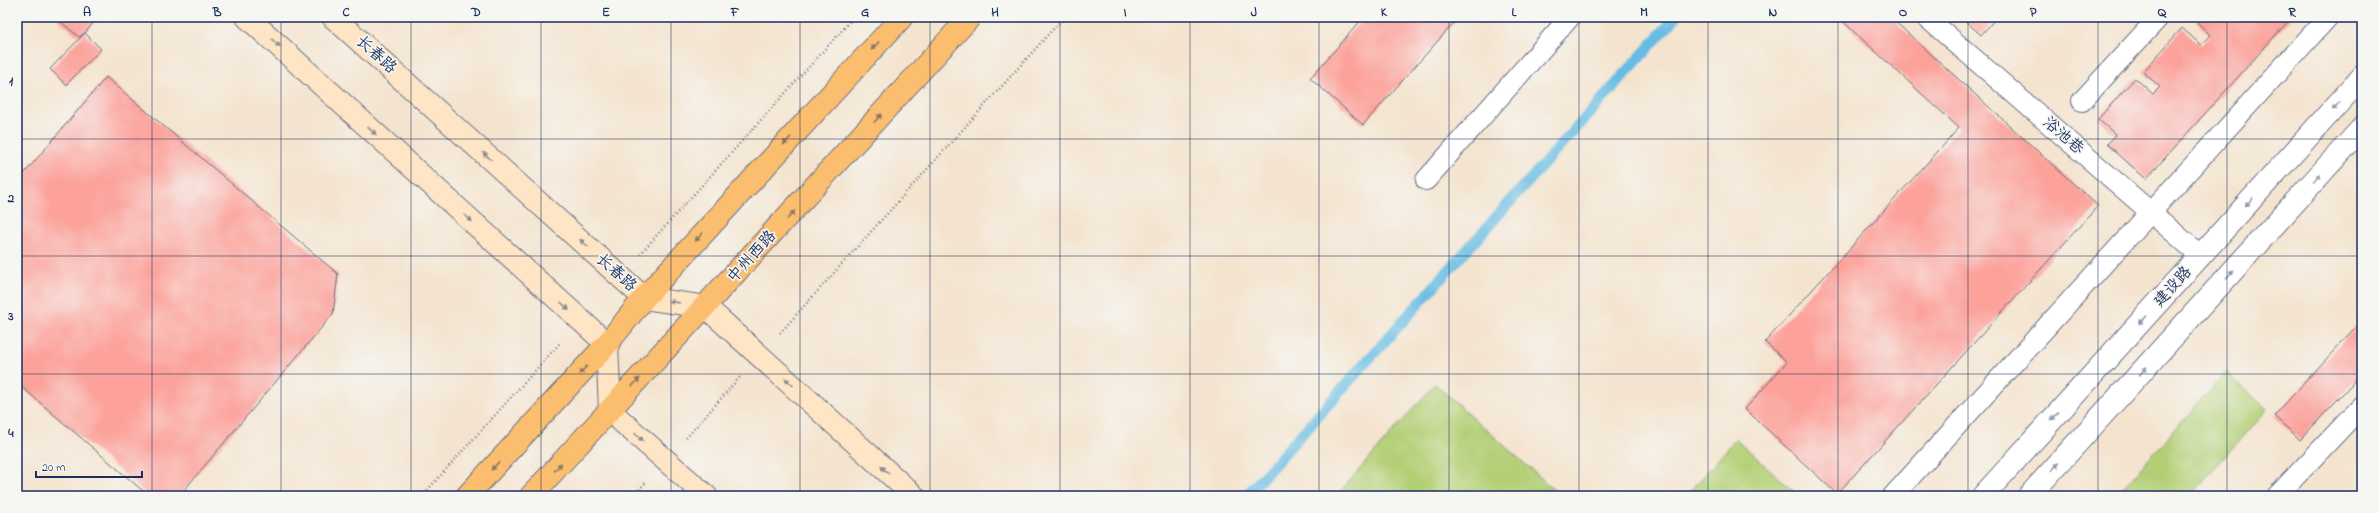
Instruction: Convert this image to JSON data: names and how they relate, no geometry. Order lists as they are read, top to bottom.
{
  "streets": {
    "main road": ["长春路", "中州西路"],
    "street": ["建设路"],
    "lane": ["浴池巷"]
  },
  "crossings": [
    ["长春路", "中州西路"],
    ["浴池巷", "建设路"]
  ],
  "scale_bar": "20 m",
  "grid": {
    "columns": [
      "A",
      "B",
      "C",
      "D",
      "E",
      "F",
      "G",
      "H",
      "I",
      "J",
      "K",
      "L",
      "M",
      "N",
      "O",
      "P",
      "Q",
      "R"
    ],
    "rows": [
      "1",
      "2",
      "3",
      "4"
    ]
  }
}
